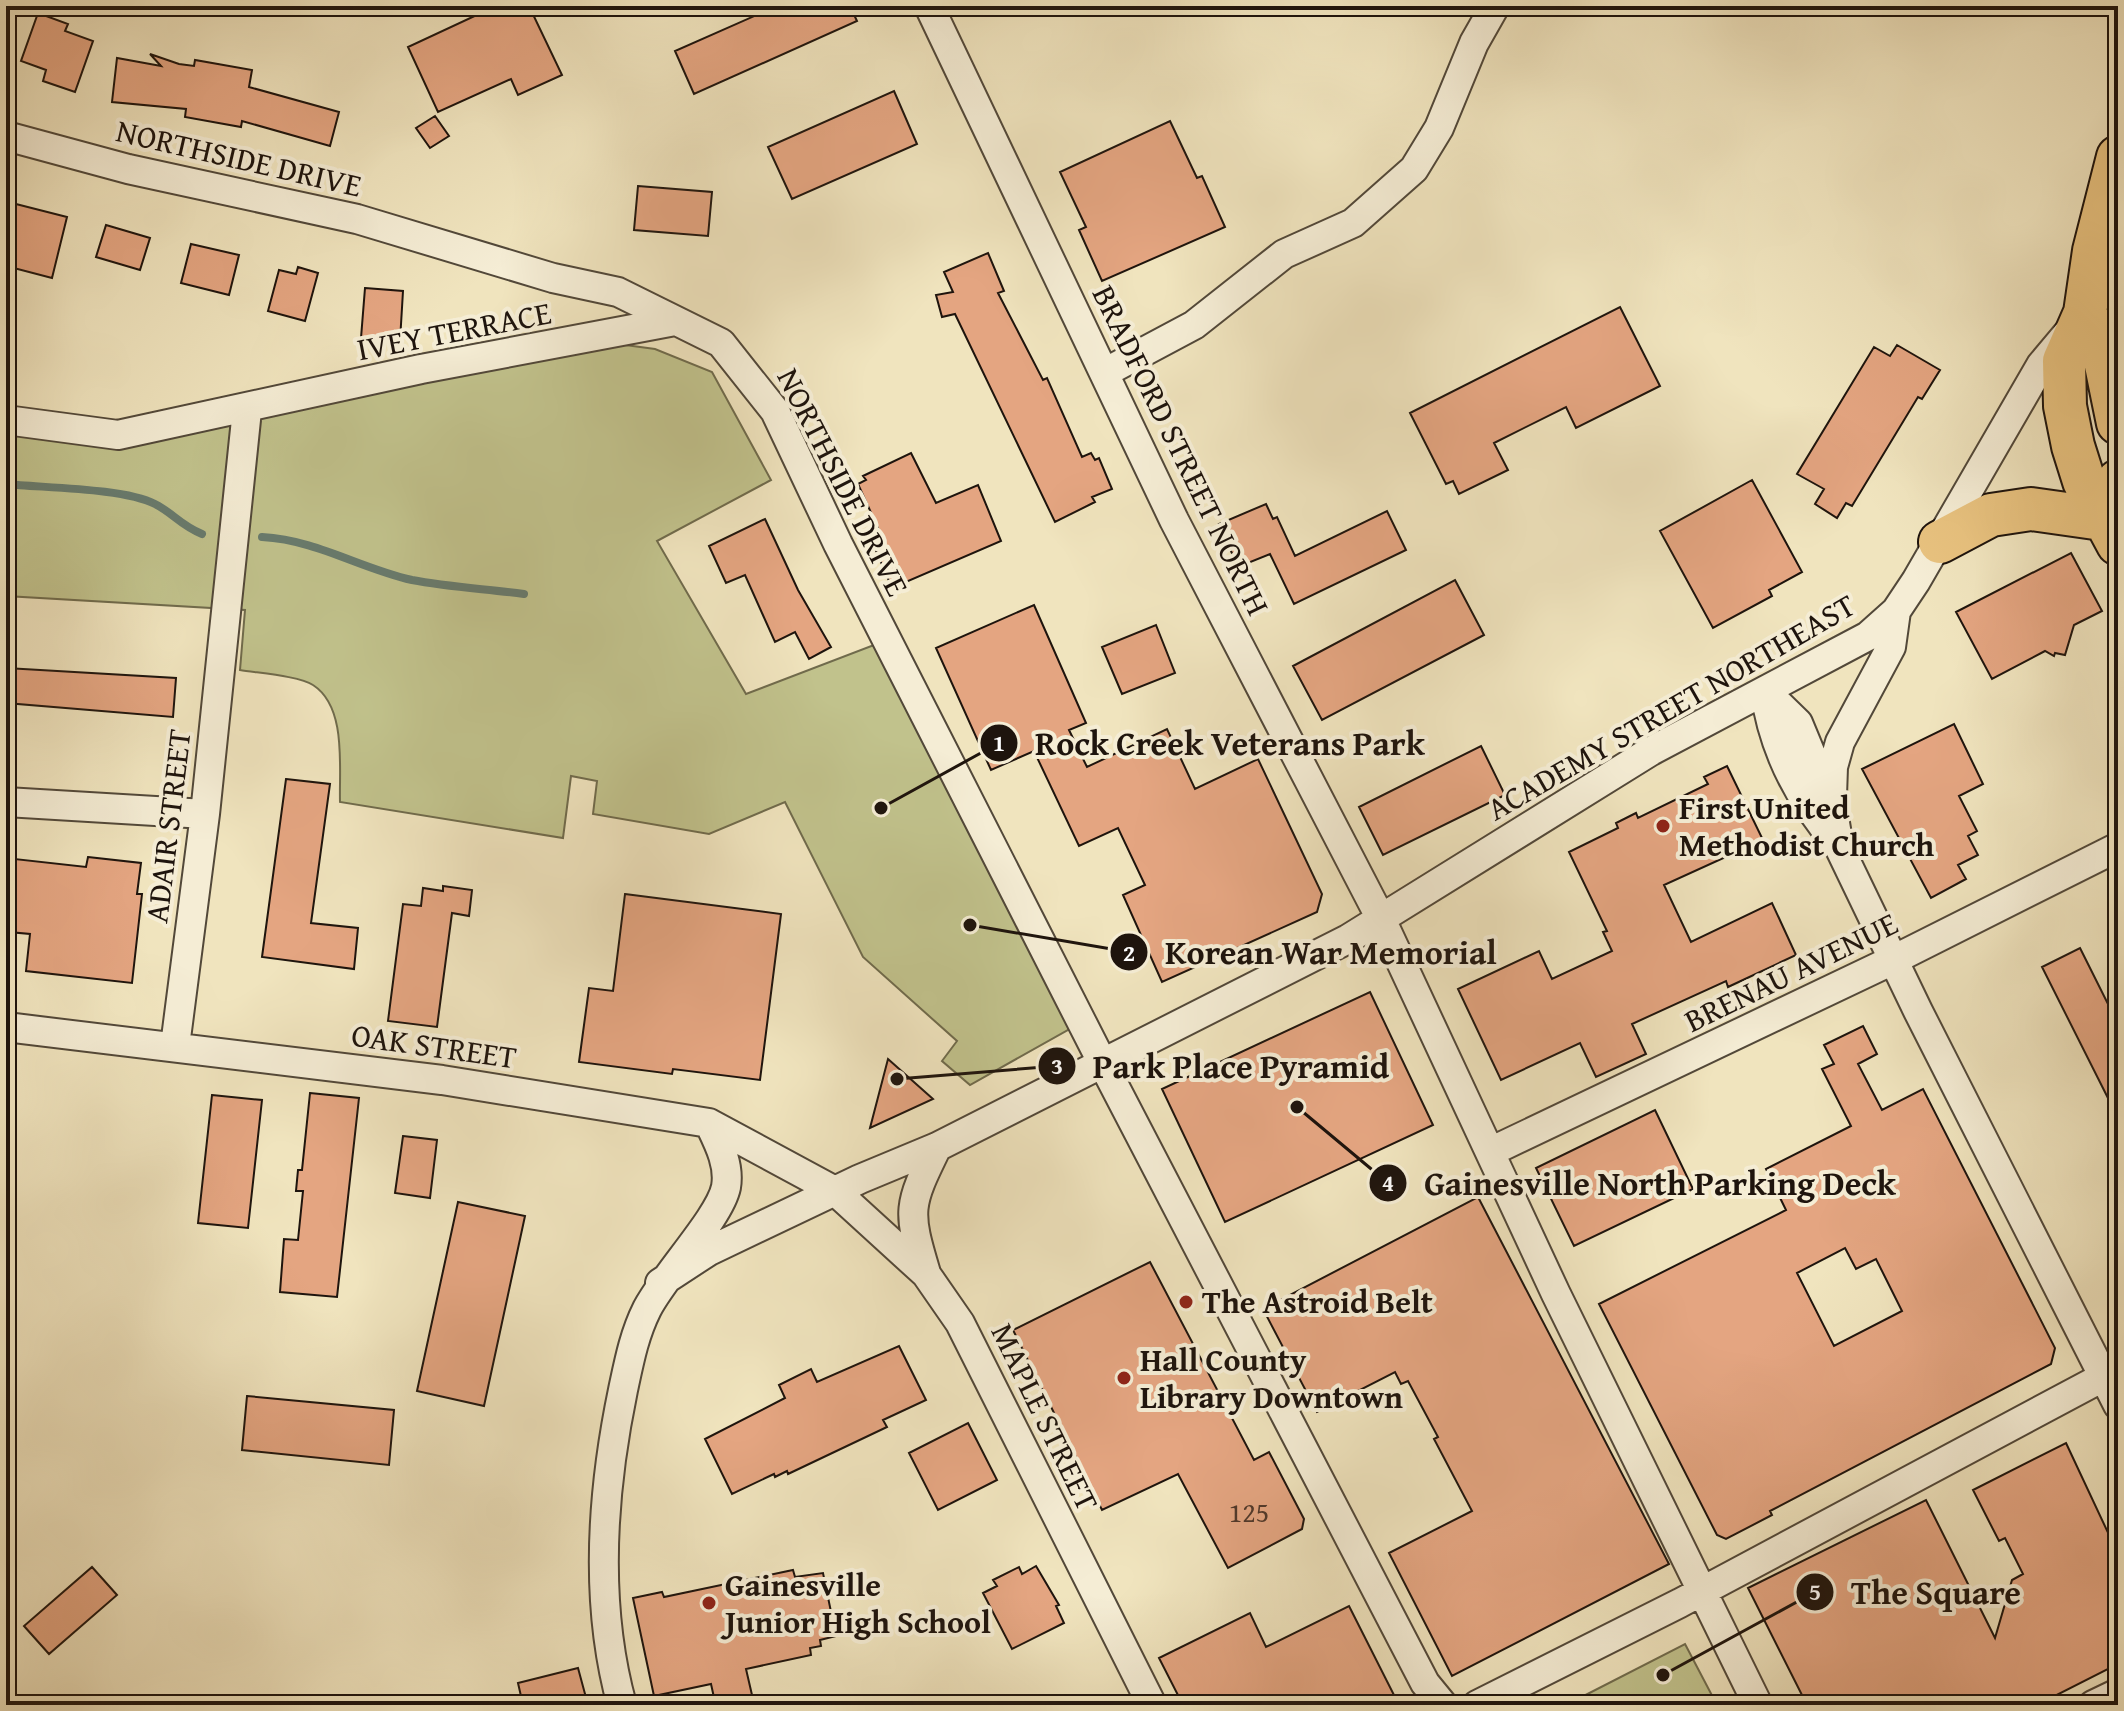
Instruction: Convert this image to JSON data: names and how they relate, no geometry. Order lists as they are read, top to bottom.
{
  "streets": {
    "street": [
      "NORTHSIDE DRIVE",
      "IVEY TERRACE",
      "BRADFORD STREET NORTH",
      "ACADEMY STREET NORTHEAST",
      "ADAIR STREET",
      "BRENAU AVENUE",
      "OAK STREET",
      "MAPLE STREET"
    ]
  },
  "crossings": [
    ["NORTHSIDE DRIVE", "IVEY TERRACE"],
    ["NORTHSIDE DRIVE", "ACADEMY STREET NORTHEAST"],
    ["IVEY TERRACE", "ADAIR STREET"],
    ["BRADFORD STREET NORTH", "ACADEMY STREET NORTHEAST"],
    ["BRADFORD STREET NORTH", "BRENAU AVENUE"],
    ["ACADEMY STREET NORTHEAST", "OAK STREET"],
    ["ACADEMY STREET NORTHEAST", "MAPLE STREET"],
    ["ADAIR STREET", "OAK STREET"],
    ["OAK STREET", "MAPLE STREET"]
  ],
  "places": [
    "Rock Creek Veterans Park",
    "First United Methodist Church",
    "Korean War Memorial",
    "Park Place Pyramid",
    "Gainesville North Parking Deck",
    "The Astroid Belt",
    "Hall County Library Downtown",
    "Gainesville Junior High School",
    "The Square"
  ],
  "house_numbers": ["125"]
}
